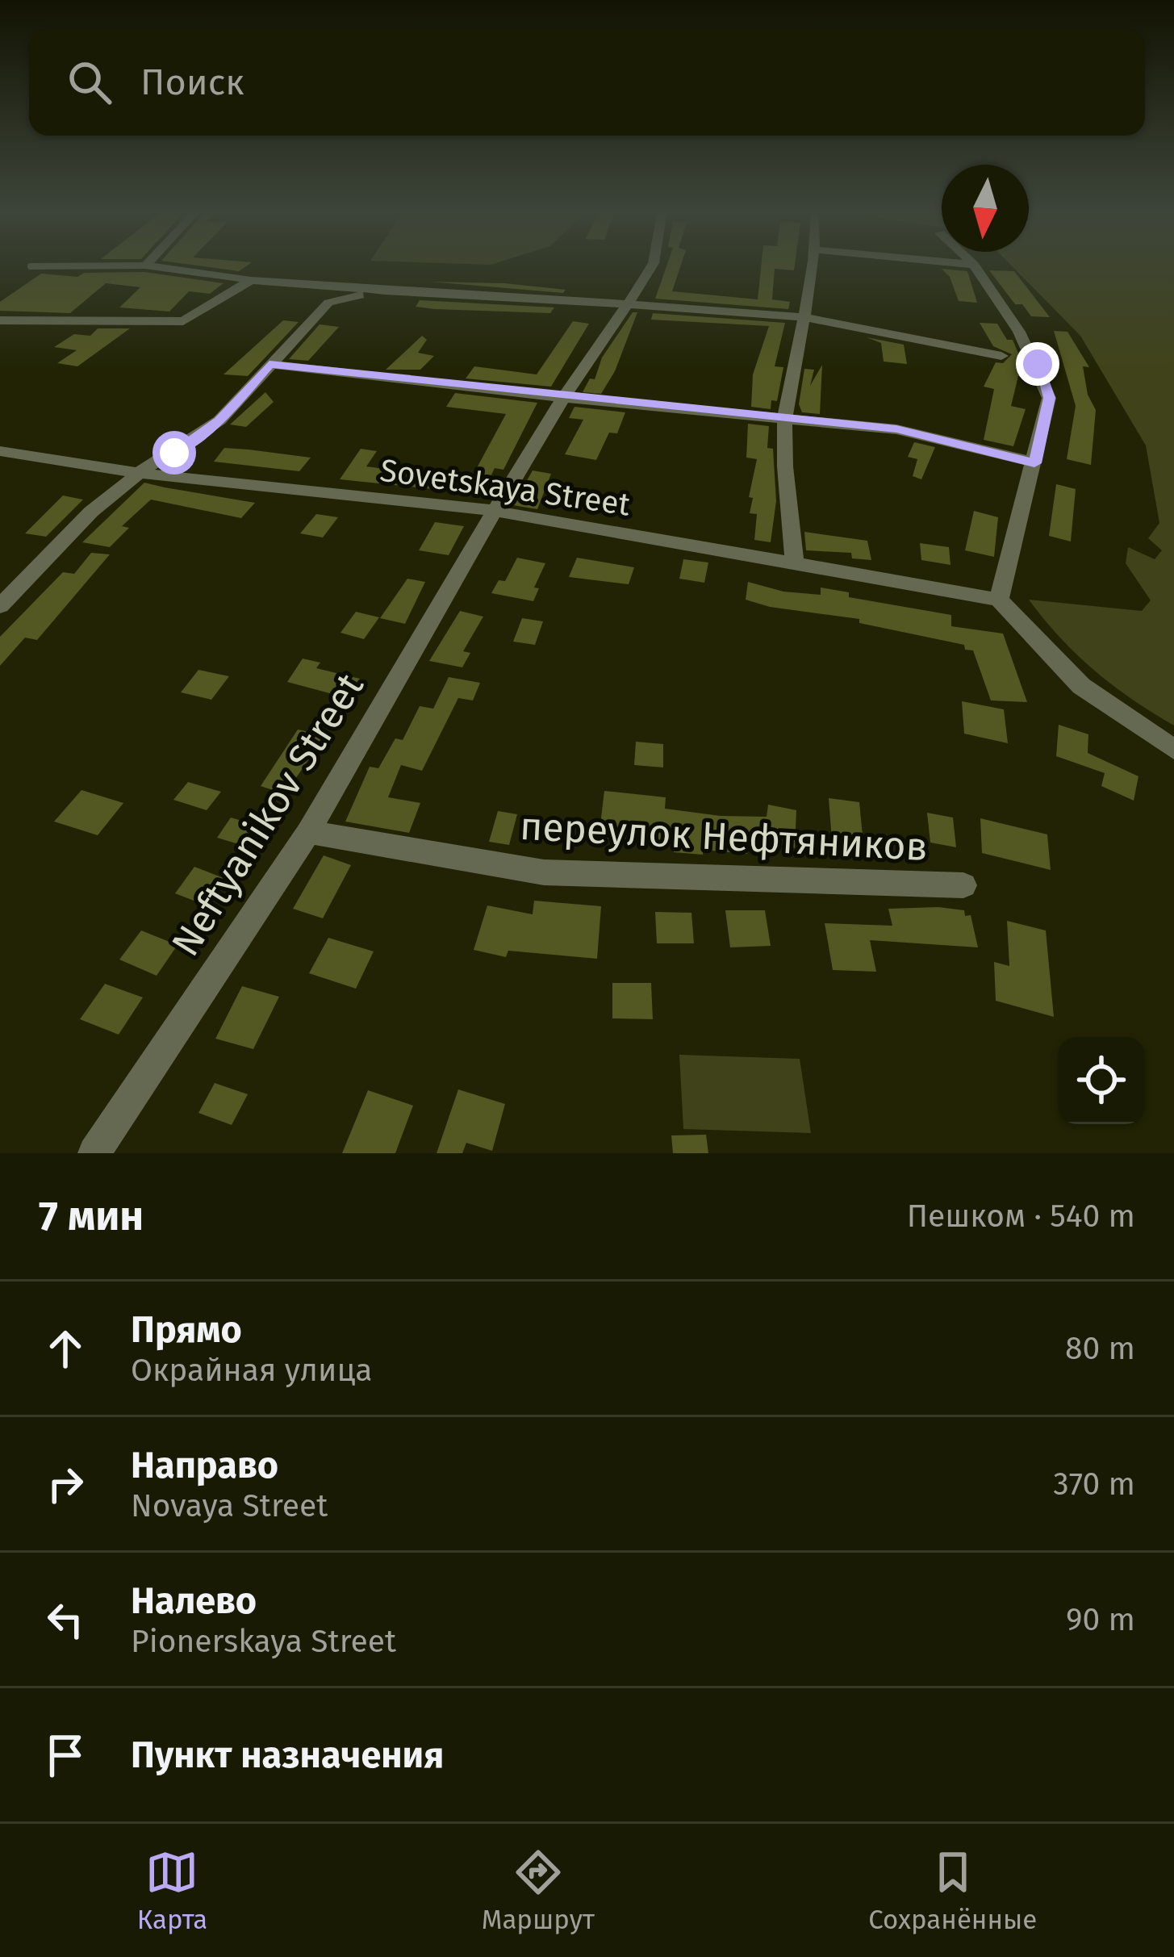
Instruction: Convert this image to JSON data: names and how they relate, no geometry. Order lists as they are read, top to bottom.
{
  "streets": {
    "street": ["Sovetskaya Street", "Neftyanikov Street", "переулок Нефтяников"]
  },
  "crossings": [
    ["Sovetskaya Street", "Neftyanikov Street"],
    ["Neftyanikov Street", "переулок Нефтяников"]
  ],
  "north": "bottom",
  "page": {
    "search": "Поиск",
    "heading": ["7 мин", "Пешком · 540 m"],
    "list": [
      ["Прямо", "Окрайная улица", "80 m"],
      ["Направо", "Novaya Street", "370 m"],
      ["Налево", "Pionerskaya Street", "90 m"],
      "Пункт назначения"
    ],
    "nav": ["Карта", "Маршрут", "Сохранённые"]
  }
}
